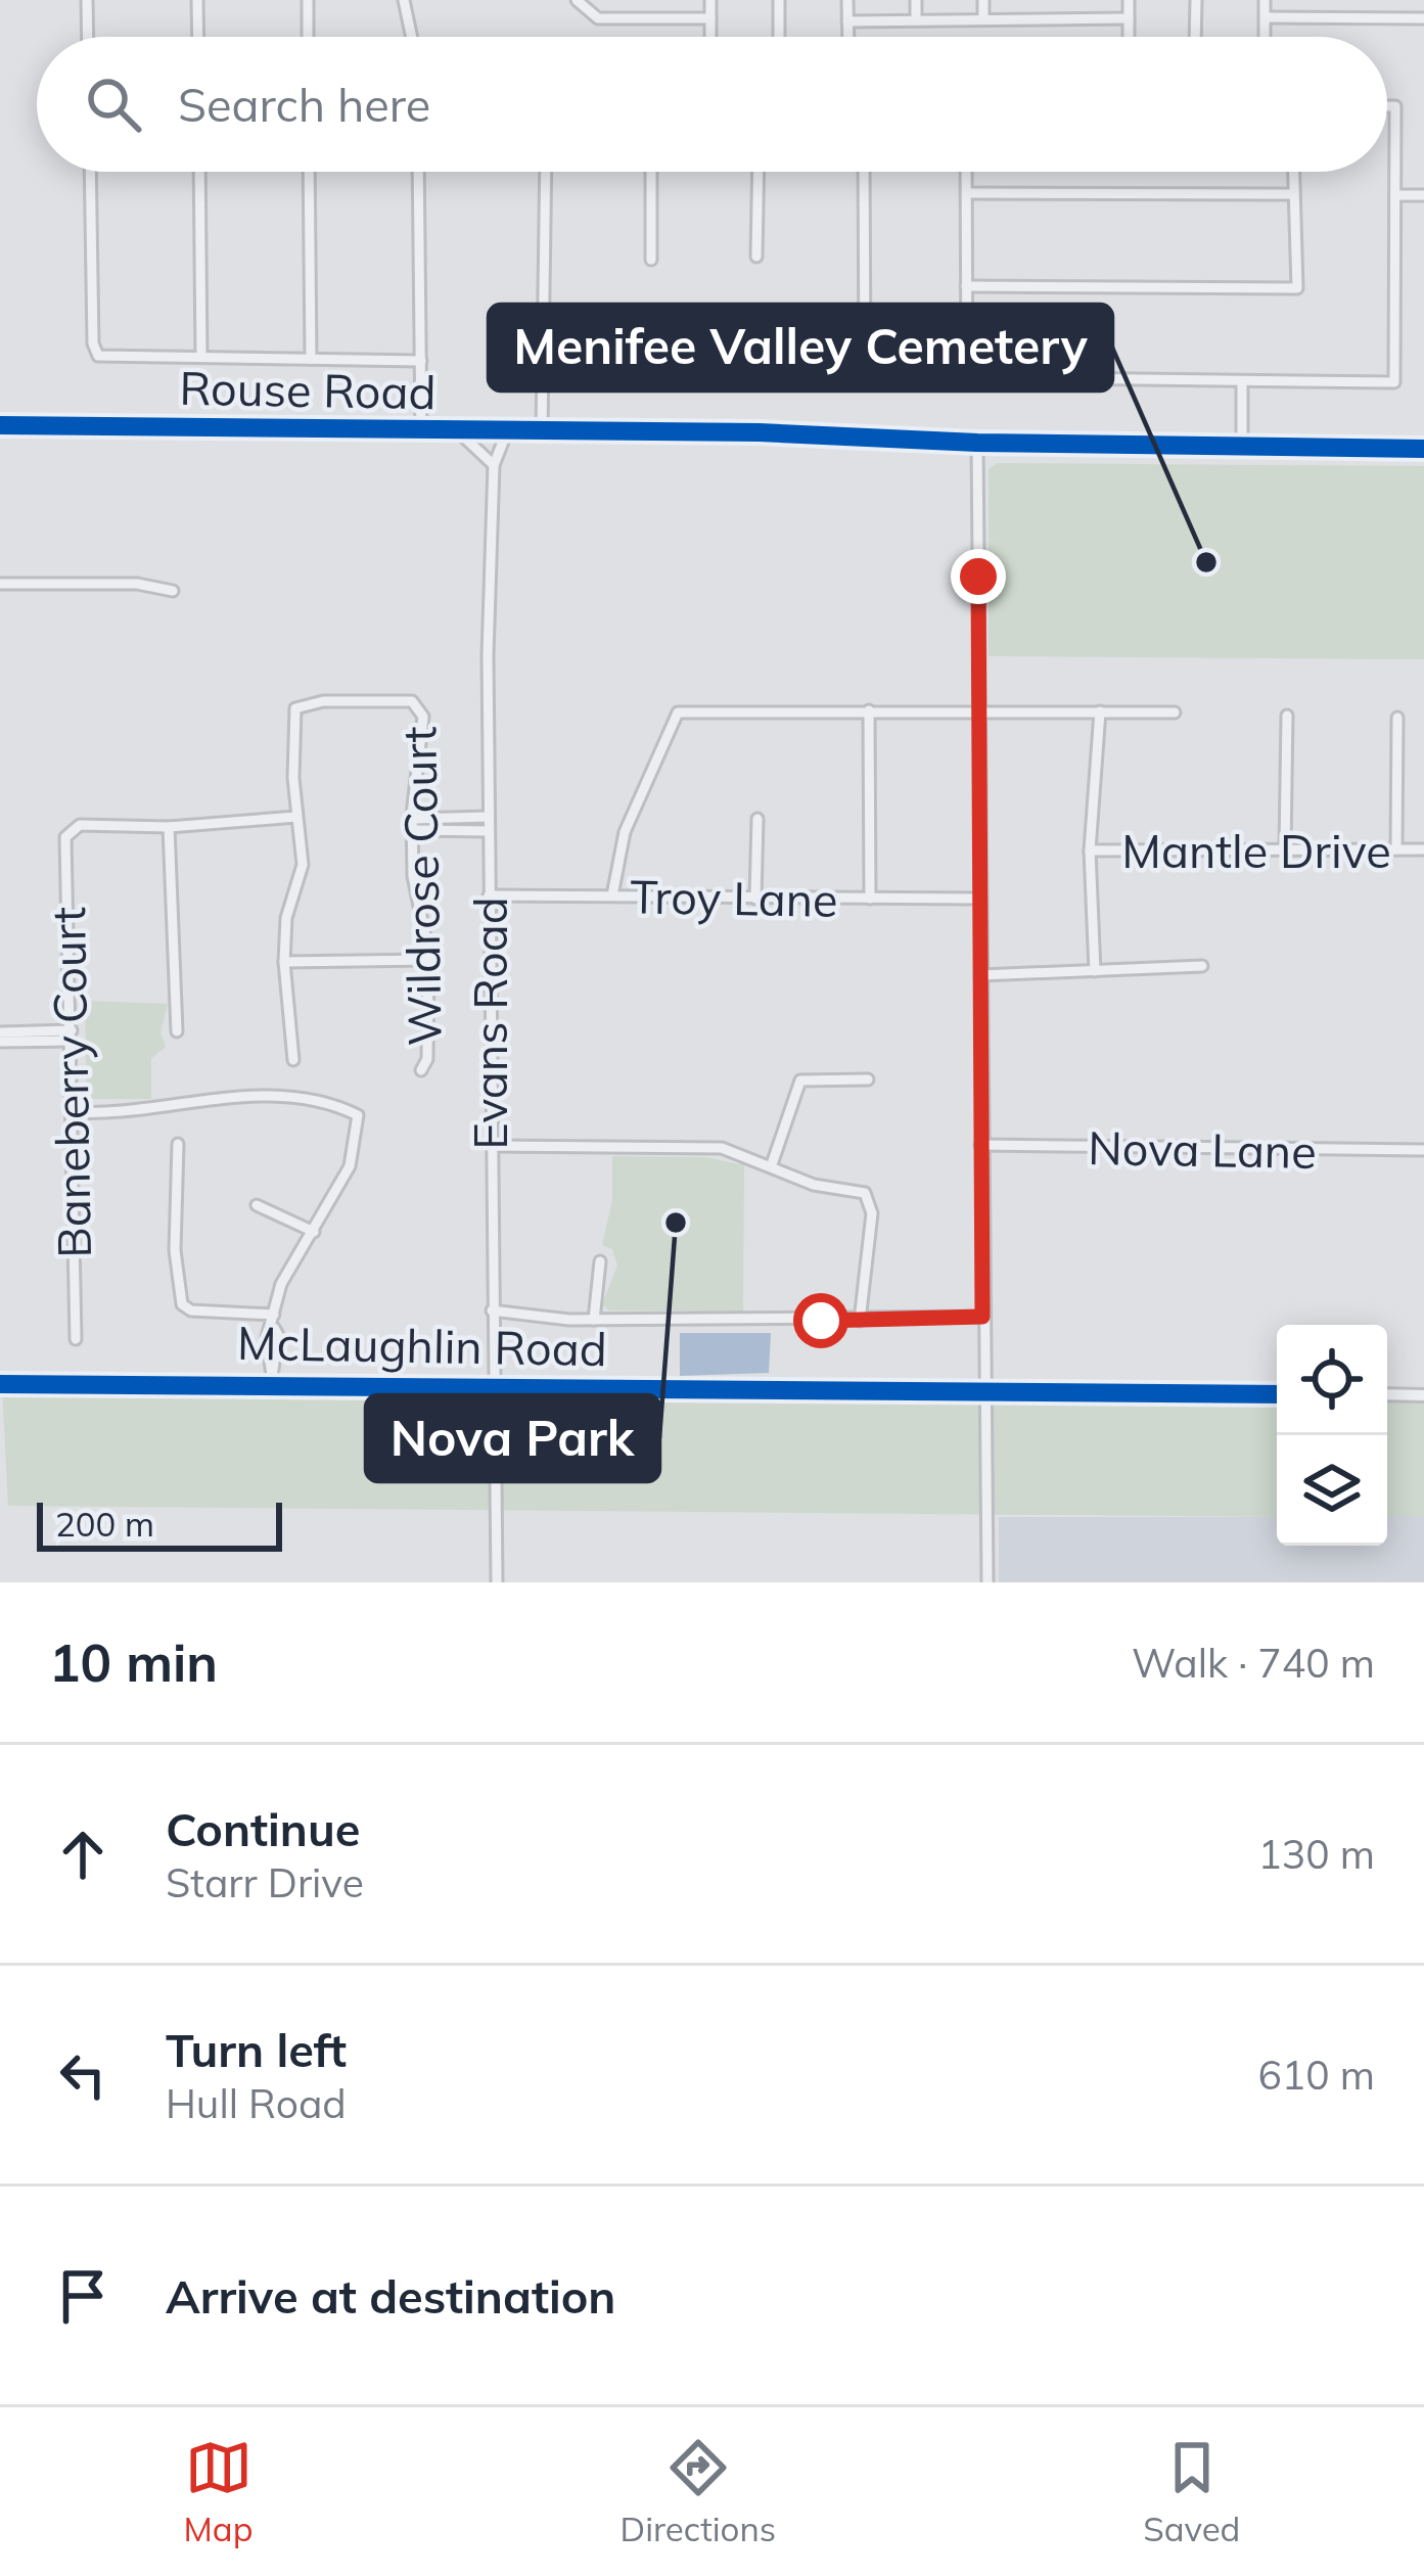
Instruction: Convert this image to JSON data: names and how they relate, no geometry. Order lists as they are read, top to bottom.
{
  "streets": {
    "street": [
      "Rouse Road",
      "Mantle Drive",
      "Wildrose Court",
      "Troy Lane",
      "Evans Road",
      "Baneberry Court",
      "Nova Lane",
      "McLaughlin Road"
    ]
  },
  "crossings": [
    ["Rouse Road", "Evans Road"],
    ["Troy Lane", "Evans Road"],
    ["Evans Road", "McLaughlin Road"]
  ],
  "places": ["Menifee Valley Cemetery", "Nova Park"],
  "scale_bar": "200 m",
  "page": {
    "search": "Search here",
    "scale": "200 m",
    "heading": ["10 min", "Walk · 740 m"],
    "list": [
      ["Continue", "Starr Drive", "130 m"],
      ["Turn left", "Hull Road", "610 m"],
      "Arrive at destination"
    ],
    "nav": ["Map", "Directions", "Saved"]
  }
}
